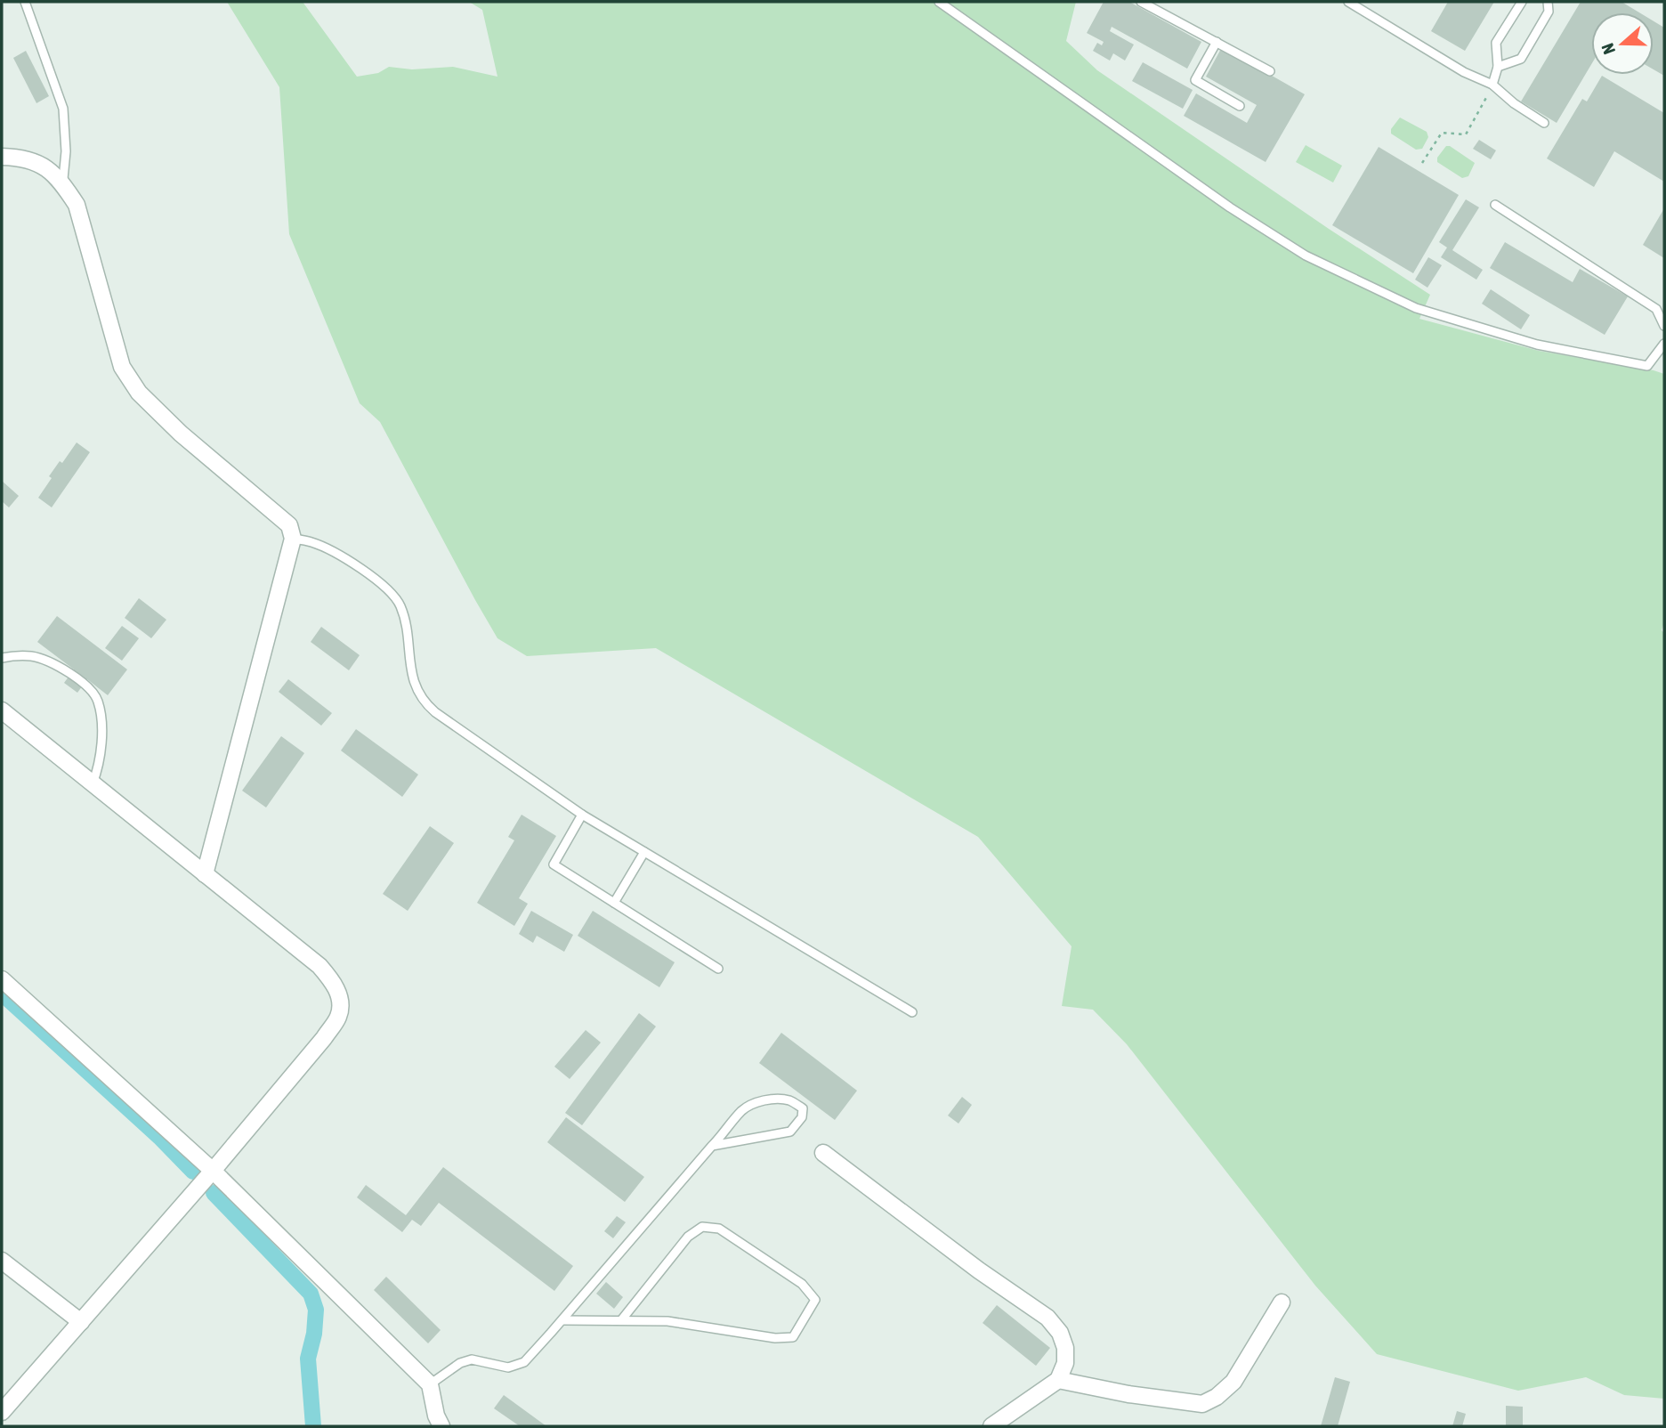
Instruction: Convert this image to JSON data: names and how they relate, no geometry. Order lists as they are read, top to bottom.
{
  "north": "left"
}
